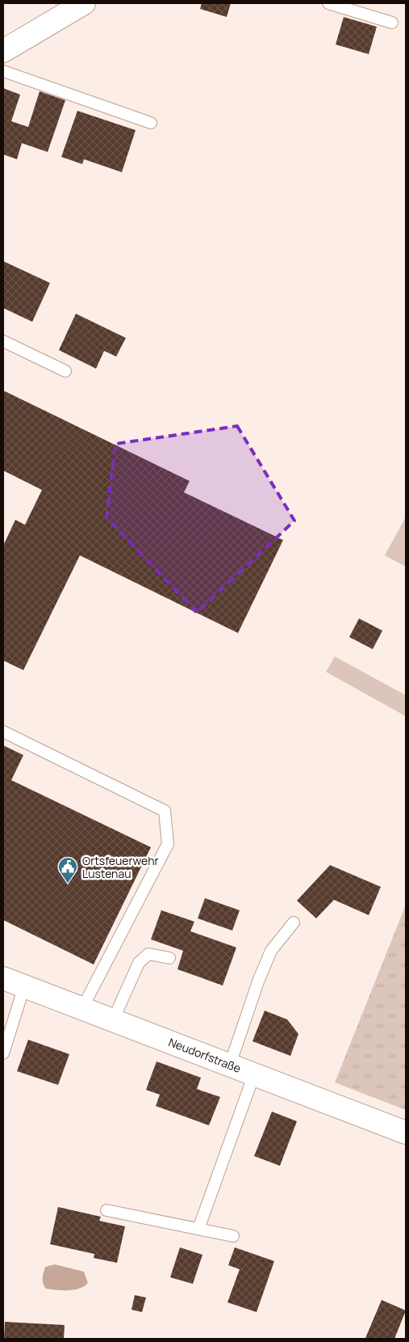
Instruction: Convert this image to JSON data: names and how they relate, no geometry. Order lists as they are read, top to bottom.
{
  "streets": {
    "street": ["Neudorfstraße"]
  },
  "places": {
    "public building": ["Ortsfeuerwehr Lustenau"]
  }
}
